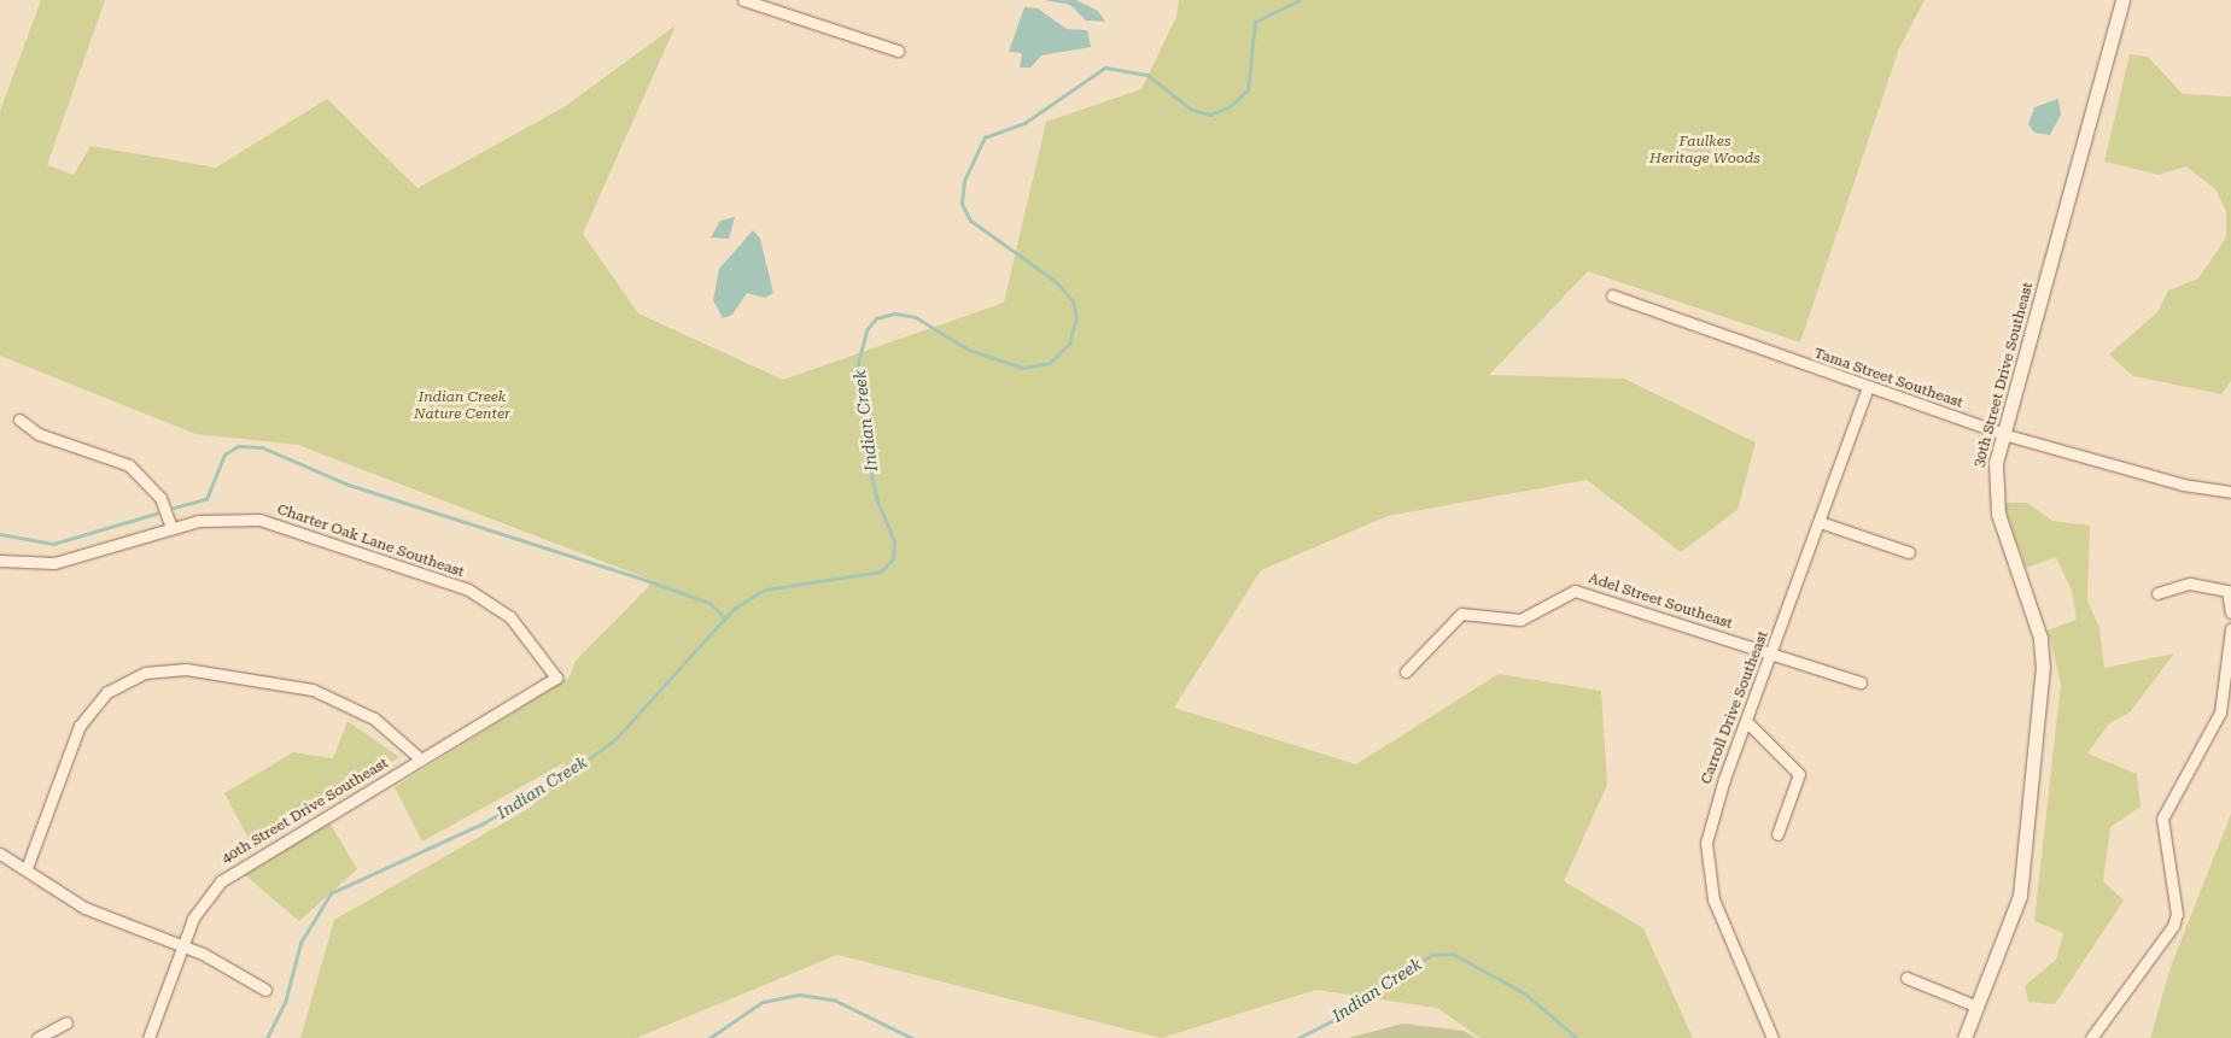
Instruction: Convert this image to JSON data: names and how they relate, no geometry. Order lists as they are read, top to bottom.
{
  "streets": {
    "main road": ["30th Street Drive Southeast"],
    "street": [
      "Tama Street Southeast",
      "Charter Oak Lane Southeast",
      "Adel Street Southeast",
      "Carroll Drive Southeast",
      "40th Street Drive Southeast"
    ]
  },
  "crossings": [
    ["30th Street Drive Southeast", "Tama Street Southeast"],
    ["Tama Street Southeast", "Carroll Drive Southeast"],
    ["Charter Oak Lane Southeast", "40th Street Drive Southeast"],
    ["Adel Street Southeast", "Carroll Drive Southeast"]
  ],
  "water": ["Indian Creek"],
  "parks": ["Faulkes Heritage Woods", "Indian Creek Nature Center"]
}
